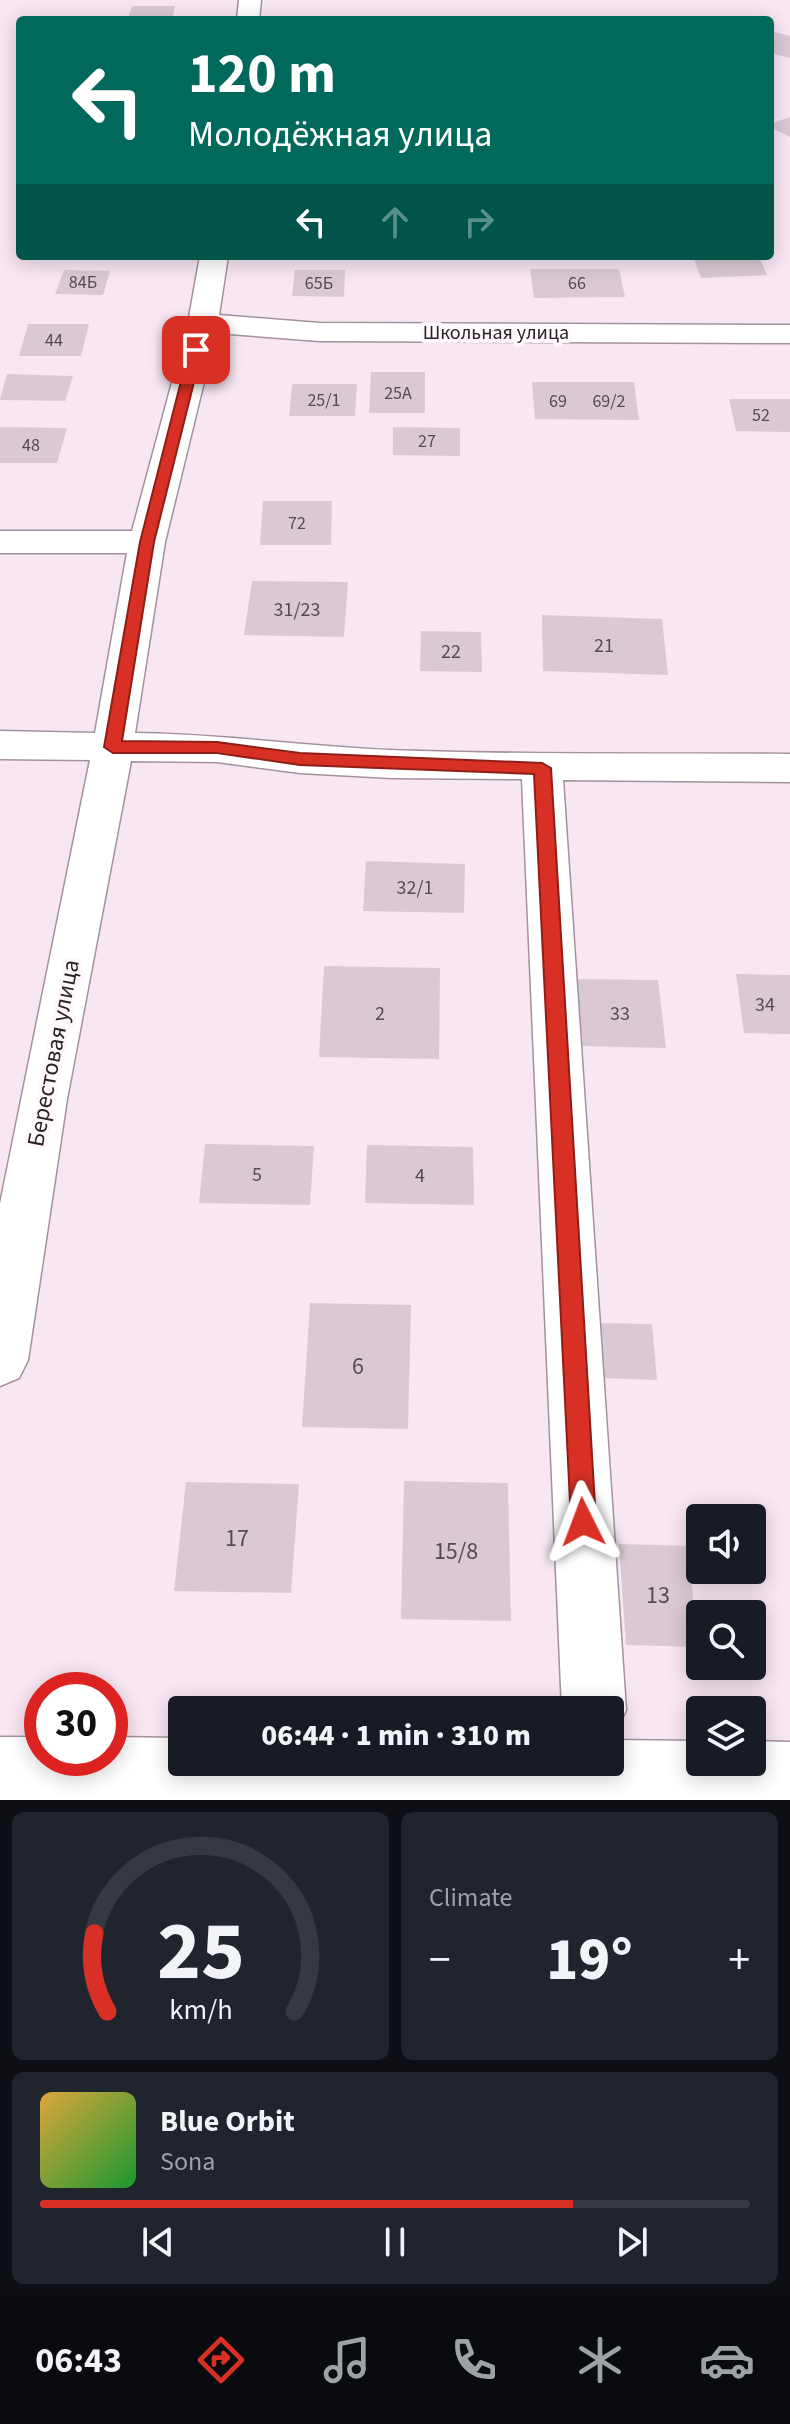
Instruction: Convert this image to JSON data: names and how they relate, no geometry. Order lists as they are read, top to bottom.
{
  "streets": {
    "street": ["Школьная улица", "Берестовая улица"]
  },
  "house_numbers": [
    "84Б",
    "65Б",
    "66",
    "44",
    "25А",
    "25/1",
    "69",
    "69/2",
    "52",
    "27",
    "48",
    "72",
    "31/23",
    "21",
    "22",
    "32/1",
    "34",
    "2",
    "33",
    "5",
    "4",
    "6",
    "17",
    "15/8",
    "13"
  ],
  "page": {
    "turn": ["120 m", "Молодёжная улица"],
    "limit": "30",
    "trip": "06:44 · 1 min · 310 m",
    "tile": "Climate",
    "heat": ["−", "19°", "+"],
    "song": ["Blue Orbit", "Sona"],
    "tabs": "06:43",
    "gauge": ["25", "km/h"]
  }
}
